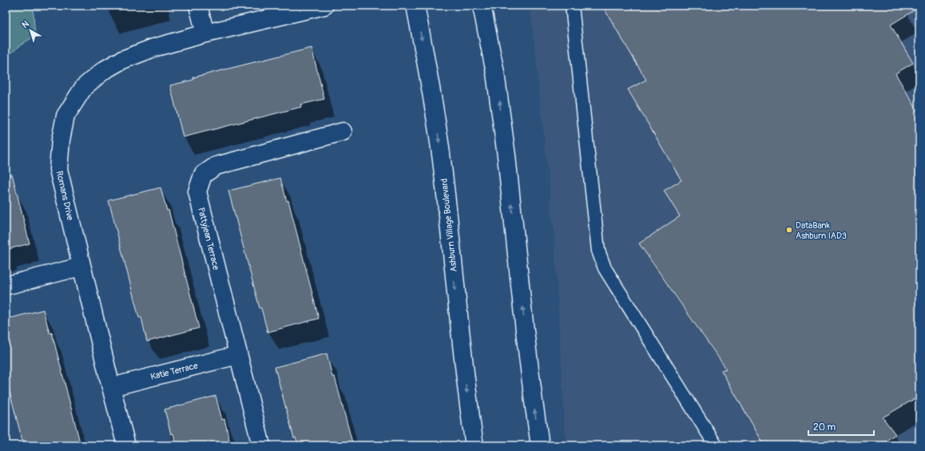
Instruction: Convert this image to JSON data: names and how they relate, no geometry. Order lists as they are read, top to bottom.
{
  "streets": {
    "street": [
      "Romans Drive",
      "Ashburn Village Boulevard",
      "Pattyjean Terrace",
      "Katie Terrace"
    ]
  },
  "crossings": [
    ["Romans Drive", "Katie Terrace"],
    ["Pattyjean Terrace", "Katie Terrace"]
  ],
  "places": ["DataBank Ashburn IAD3"],
  "scale_bar": "20 m",
  "north": "top left"
}
